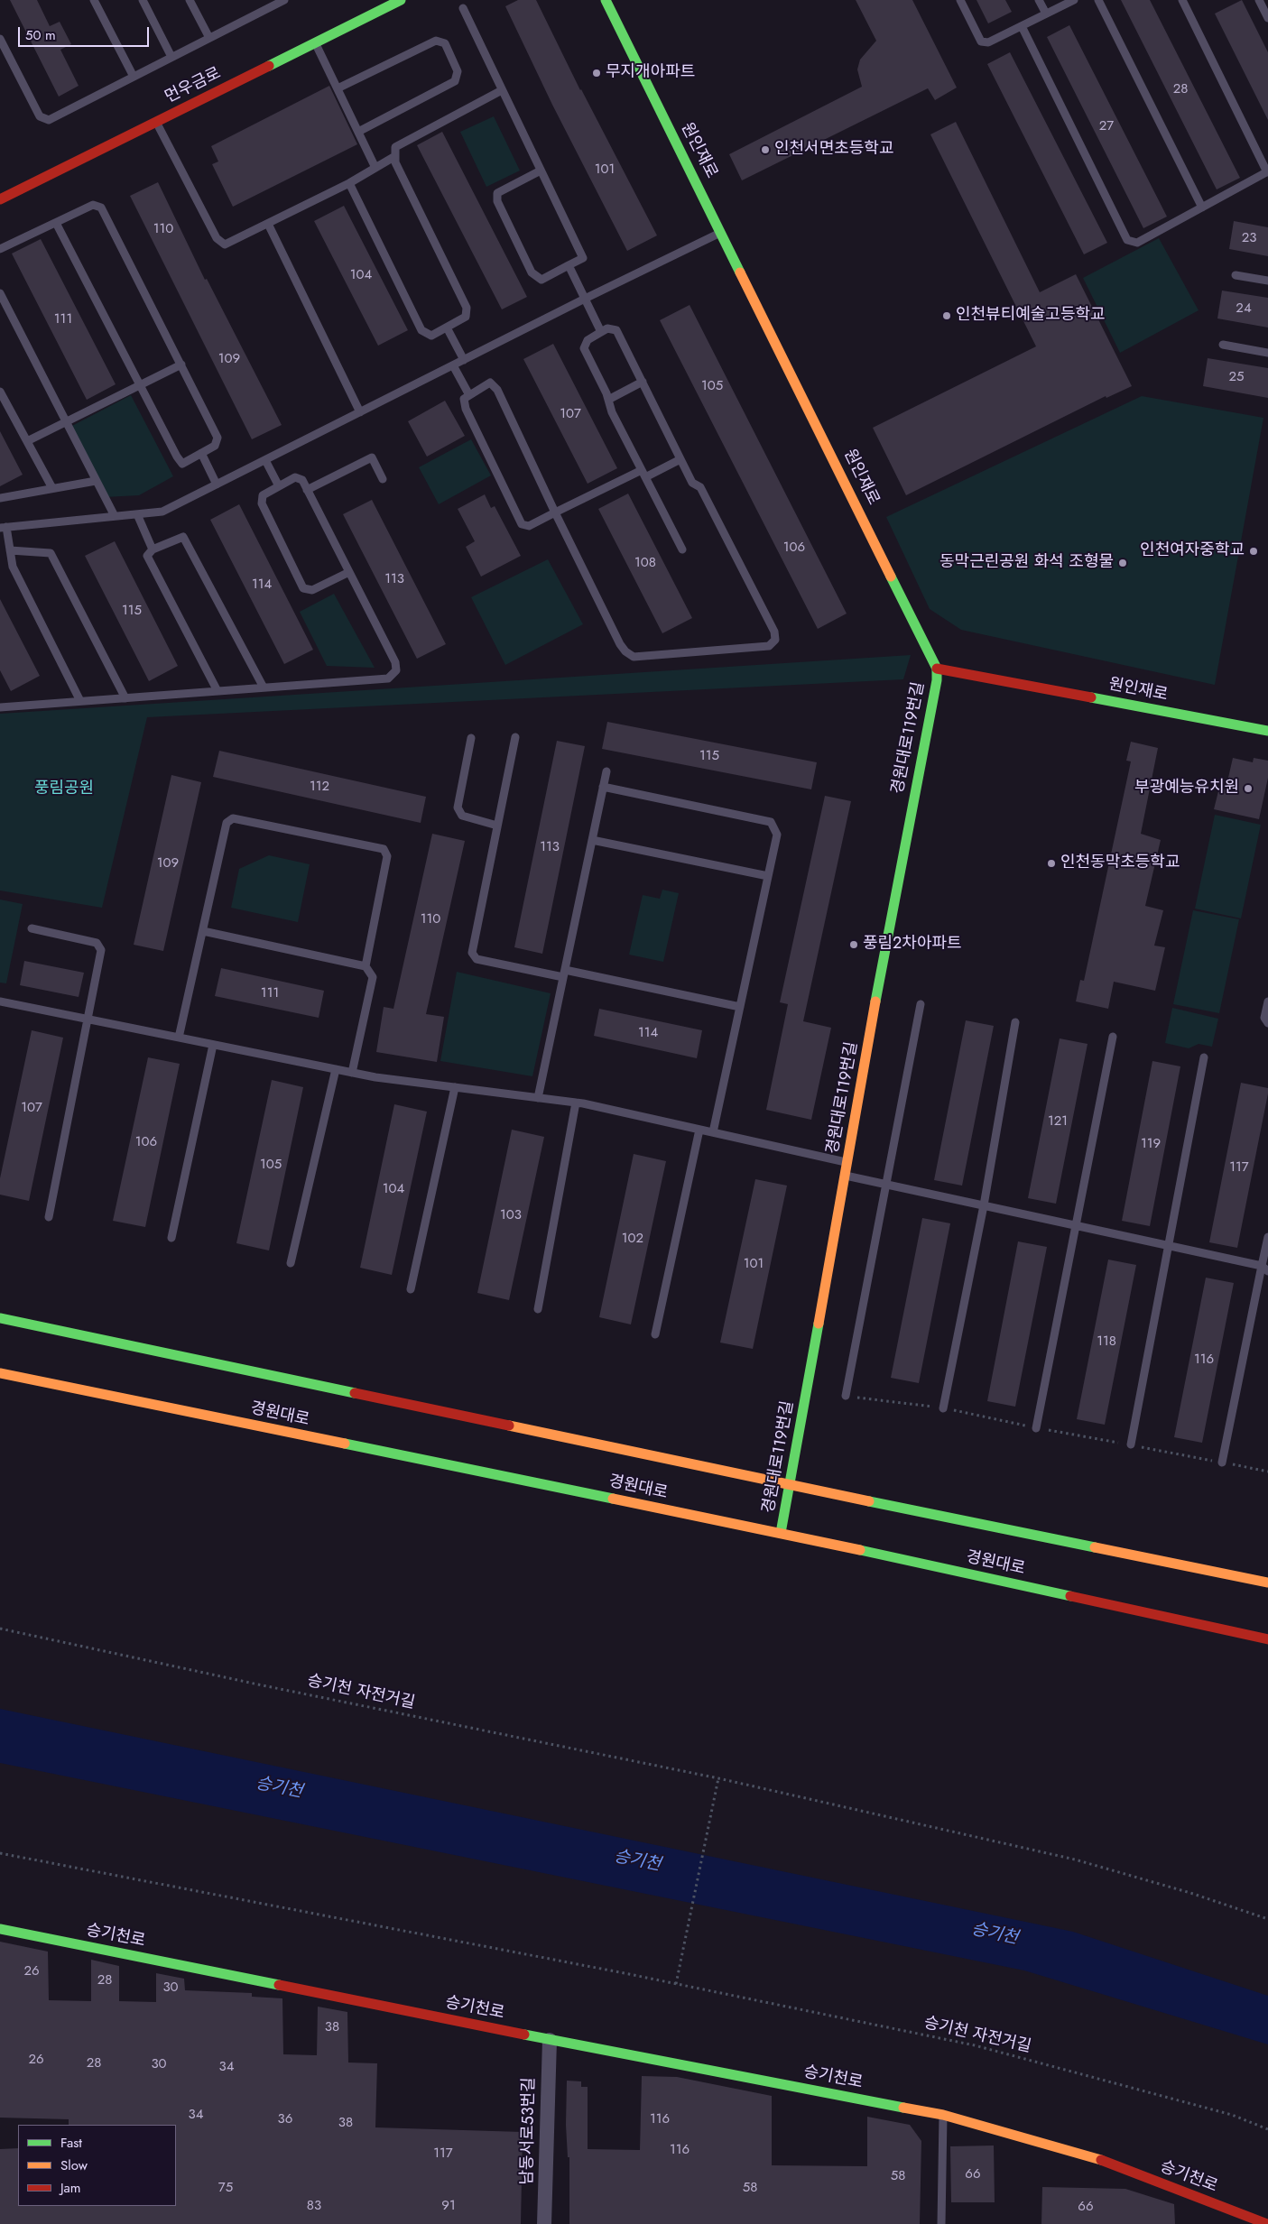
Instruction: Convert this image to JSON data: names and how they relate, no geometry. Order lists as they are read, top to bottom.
{
  "streets": {
    "main road": [
      "먼우금로",
      "원인재로",
      "경원대로119번길",
      "경원대로",
      "승기천로"
    ],
    "street": ["남동서로53번길"],
    "path": ["승기천 자전거길"]
  },
  "crossings": [
    ["원인재로", "경원대로119번길"],
    ["경원대로119번길", "경원대로"],
    ["승기천로", "남동서로53번길"]
  ],
  "water": ["승기천"],
  "parks": ["풍림공원"],
  "places": [
    "무지개아파트",
    "인천서면초등학교",
    "인천뷰티예술고등학교",
    "인천여자중학교",
    "동막근린공원 화석 조형물",
    "부광예능유치원",
    "인천동막초등학교",
    "풍림2차아파트"
  ],
  "house_numbers": [
    "28",
    "27",
    "101",
    "110",
    "23",
    "104",
    "24",
    "111",
    "109",
    "25",
    "105",
    "107",
    "106",
    "108",
    "113",
    "114",
    "115",
    "115",
    "112",
    "113",
    "109",
    "110",
    "111",
    "114",
    "107",
    "121",
    "106",
    "119",
    "105",
    "117",
    "104",
    "103",
    "102",
    "101",
    "118",
    "116",
    "26",
    "28",
    "30",
    "38",
    "26",
    "28",
    "30",
    "34",
    "34",
    "36",
    "116",
    "38",
    "116",
    "117",
    "66",
    "58",
    "75",
    "58",
    "83",
    "91",
    "66"
  ],
  "legend": ["Fast", "Slow", "Jam"],
  "scale_bar": "50 m"
}
